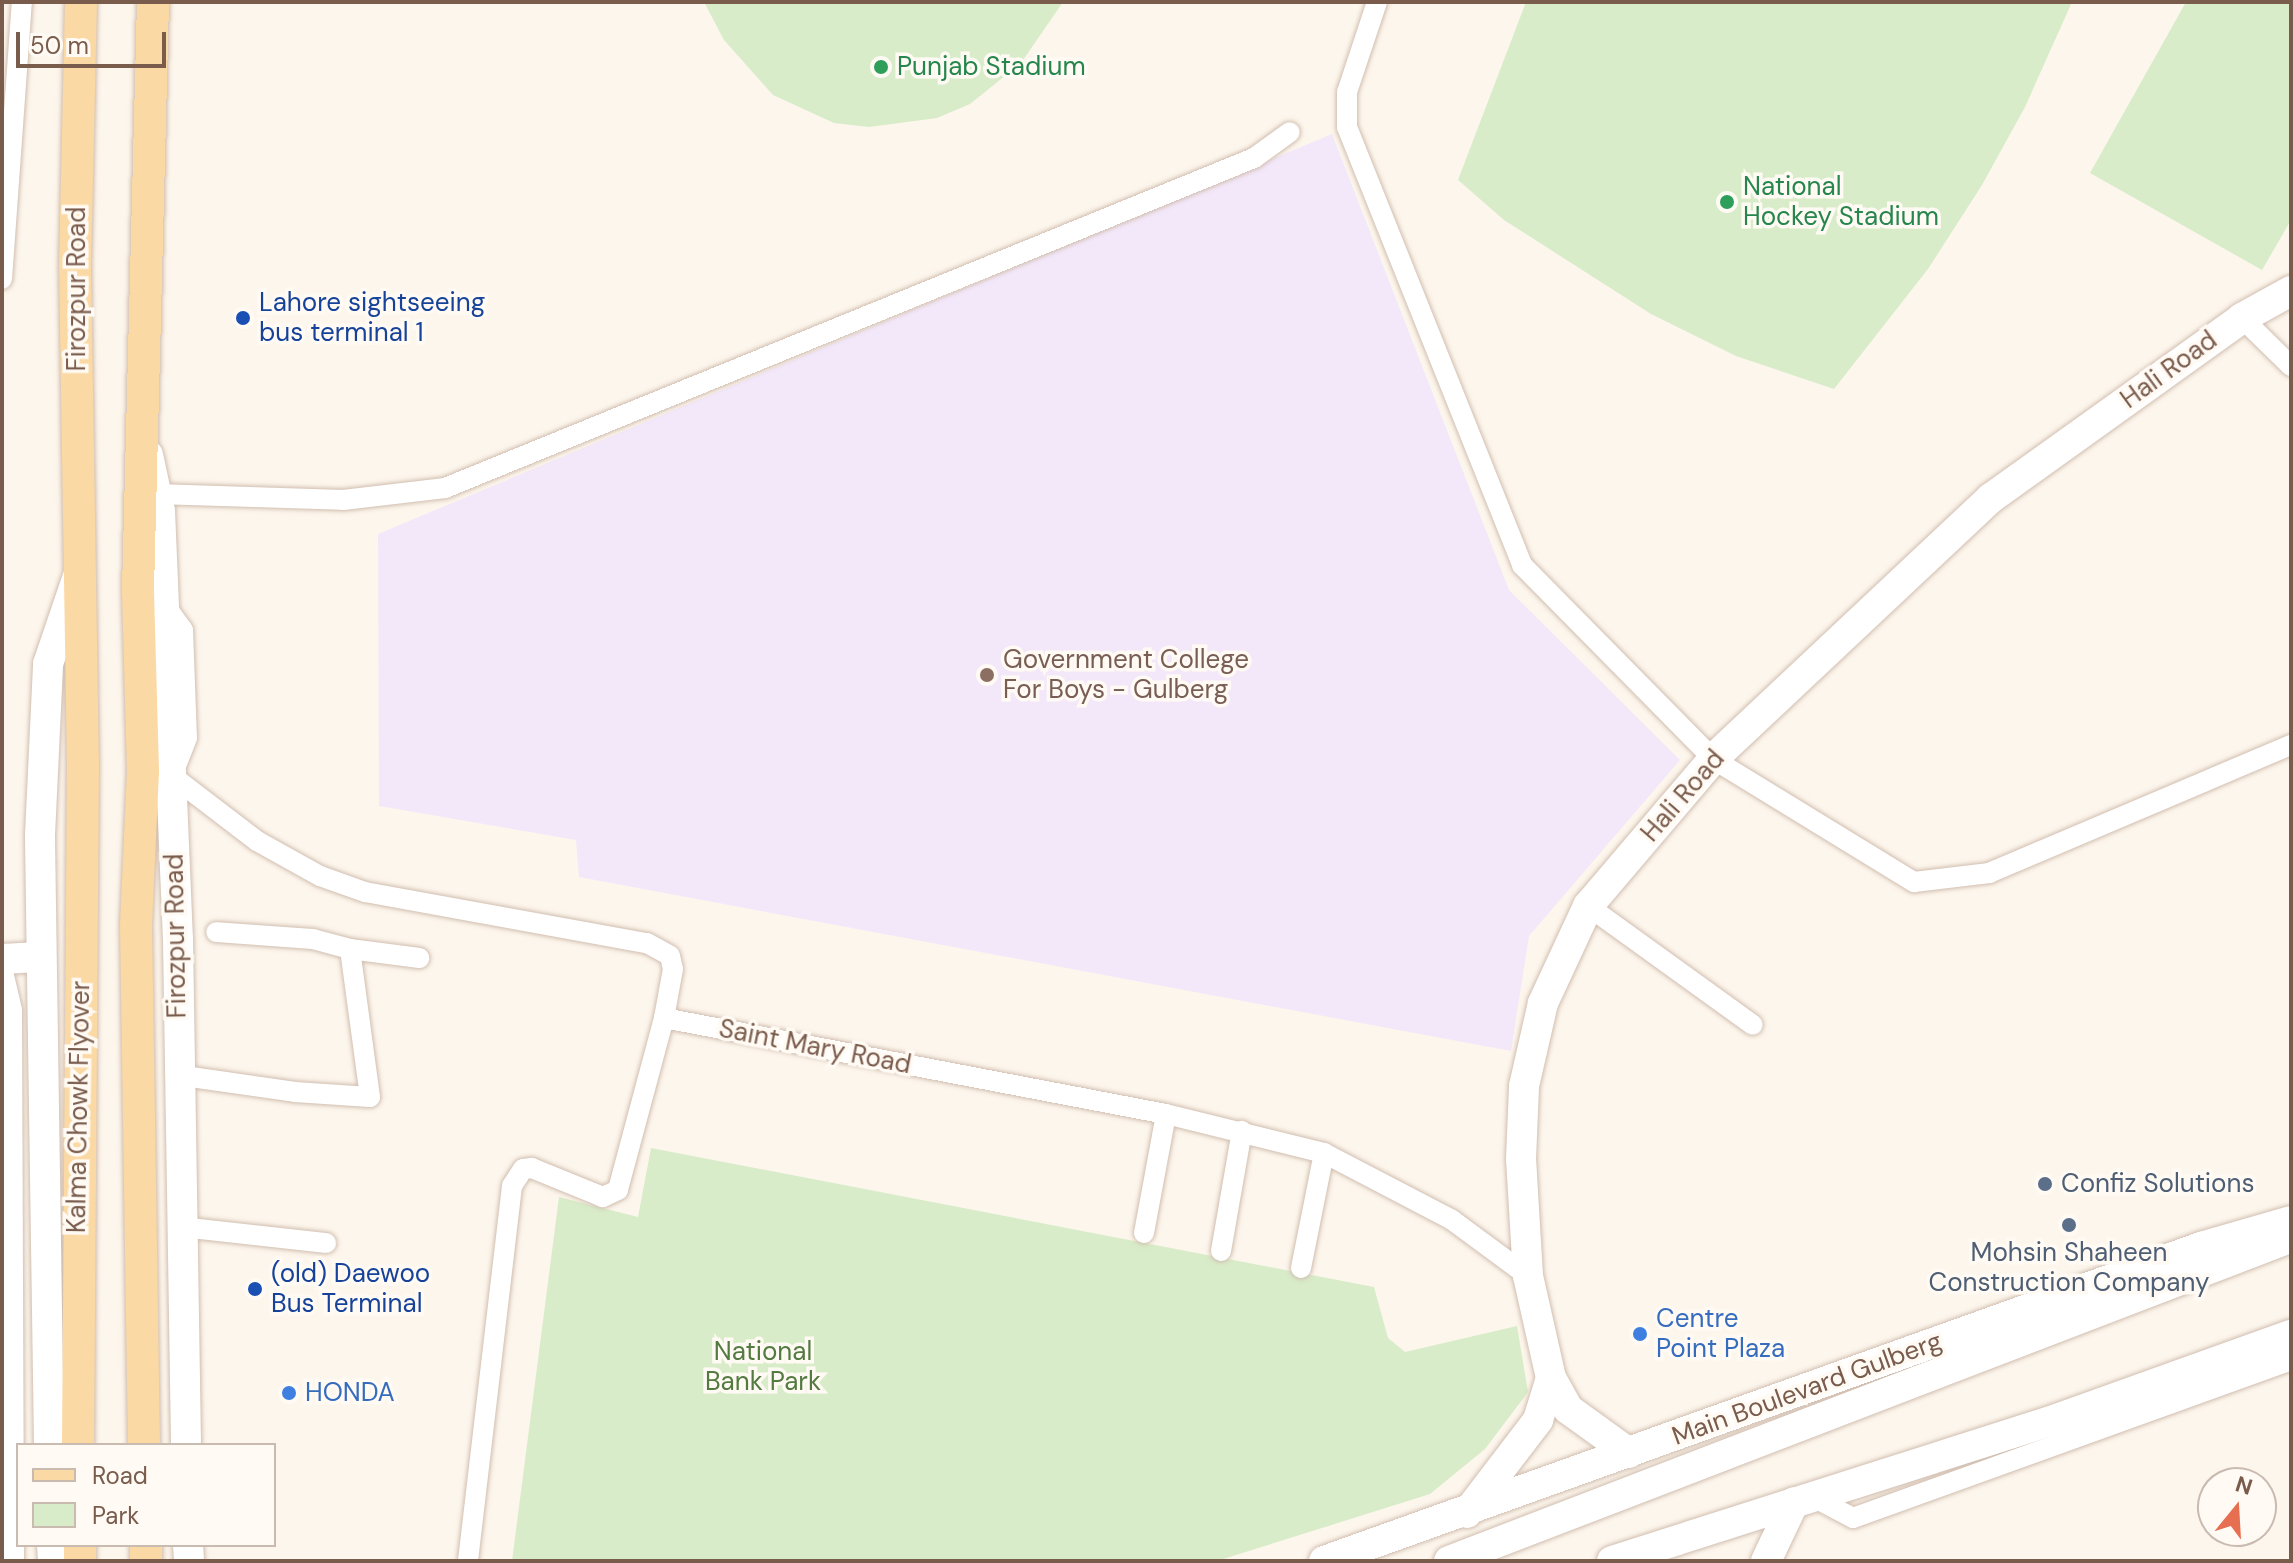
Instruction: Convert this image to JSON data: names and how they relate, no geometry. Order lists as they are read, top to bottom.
{
  "streets": {
    "main road": [
      "Firozpur Road",
      "Hali Road",
      "Kalma Chowk Flyover",
      "Main Boulevard Gulberg"
    ],
    "street": ["Saint Mary Road"]
  },
  "crossings": [
    ["Firozpur Road", "Kalma Chowk Flyover"],
    ["Hali Road", "Saint Mary Road"],
    ["Hali Road", "Main Boulevard Gulberg"]
  ],
  "parks": ["National Bank Park"],
  "places": [
    "Punjab Stadium",
    "National Hockey Stadium",
    "Lahore sightseeing bus terminal 1",
    "Government College For Boys - Gulberg",
    "Confiz Solutions",
    "Mohsin Shaheen Construction Company",
    "(old) Daewoo Bus Terminal",
    "Centre Point Plaza",
    "HONDA"
  ],
  "legend": ["Road", "Park"],
  "scale_bar": "50 m",
  "north": "top"
}
